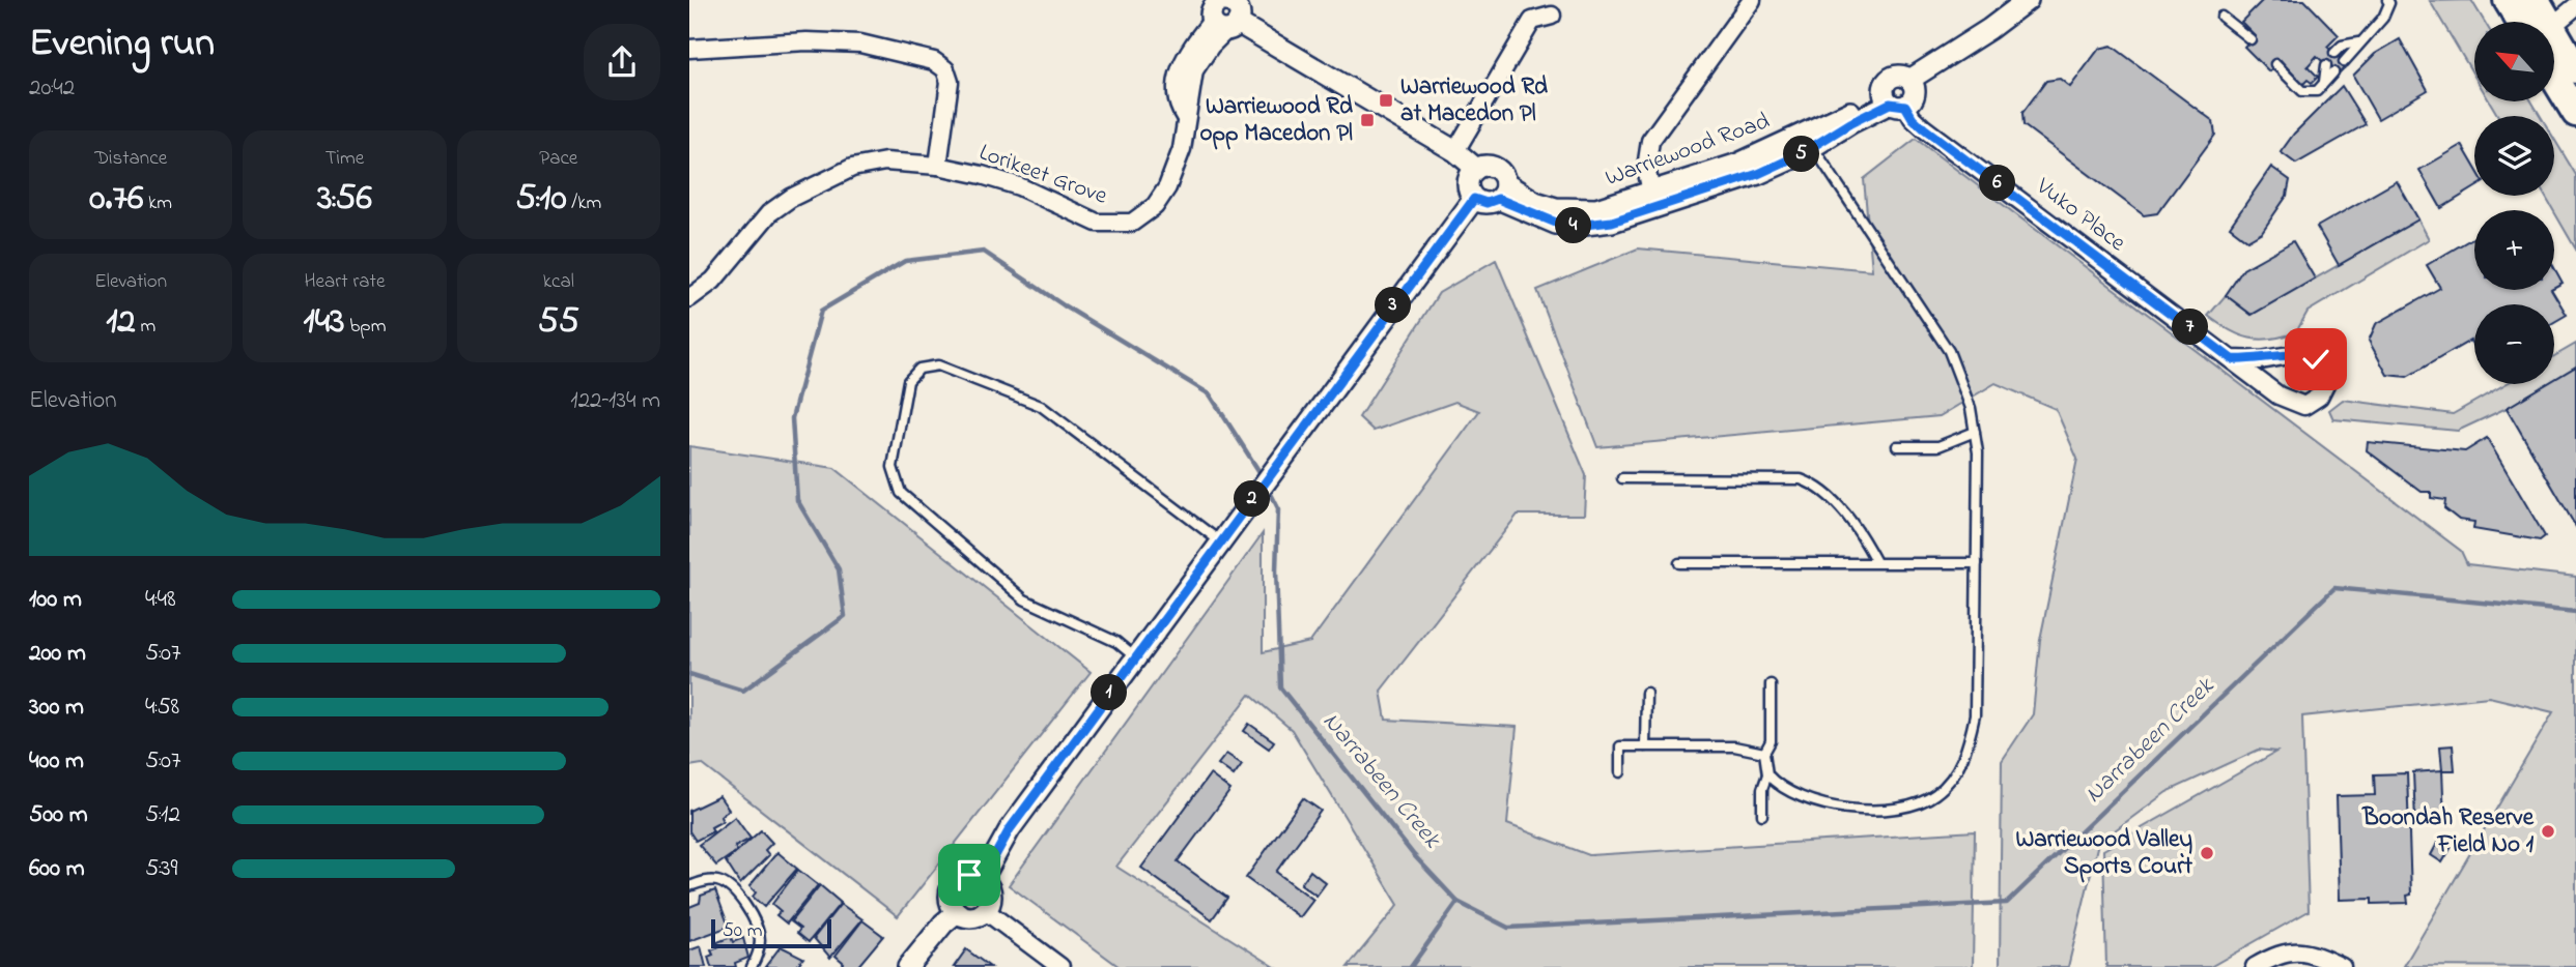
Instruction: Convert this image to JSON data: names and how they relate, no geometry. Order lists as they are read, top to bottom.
{
  "streets": {
    "street": ["Warriewood Road", "Lorikeet Grove", "Vuko Place"]
  },
  "crossings": [
    ["Warriewood Road", "Vuko Place"]
  ],
  "water": ["Narrabeen Creek"],
  "places": {
    "transit": ["Warriewood Rd at Macedon Pl", "Warriewood Rd opp Macedon Pl"],
    "other": ["Boondah Reserve Field No 1", "Warriewood Valley Sports Court"]
  },
  "scale_bar": "50 m",
  "north": "top left",
  "page": {
    "heading": ["Evening run", "20:42"],
    "map_buttons": ["+", "−"],
    "stats": [
      ["Distance", "0.76 km"],
      ["Time", "3:56"],
      ["Pace", "5:10 /km"],
      ["Elevation", "12 m"],
      ["Heart rate", "143 bpm"],
      ["kcal", "55"]
    ],
    "pins": [
      "5",
      "6",
      "4",
      "3",
      "7",
      "2",
      "1"
    ],
    "chart": ["Elevation", "122–134 m"],
    "list": [
      {
        "name": "100 m",
        "note": "4:48"
      },
      {
        "name": "200 m",
        "note": "5:07"
      },
      {
        "name": "300 m",
        "note": "4:58"
      },
      {
        "name": "400 m",
        "note": "5:07"
      },
      {
        "name": "500 m",
        "note": "5:12"
      },
      {
        "name": "600 m",
        "note": "5:39"
      }
    ],
    "scale": "50 m"
  }
}
